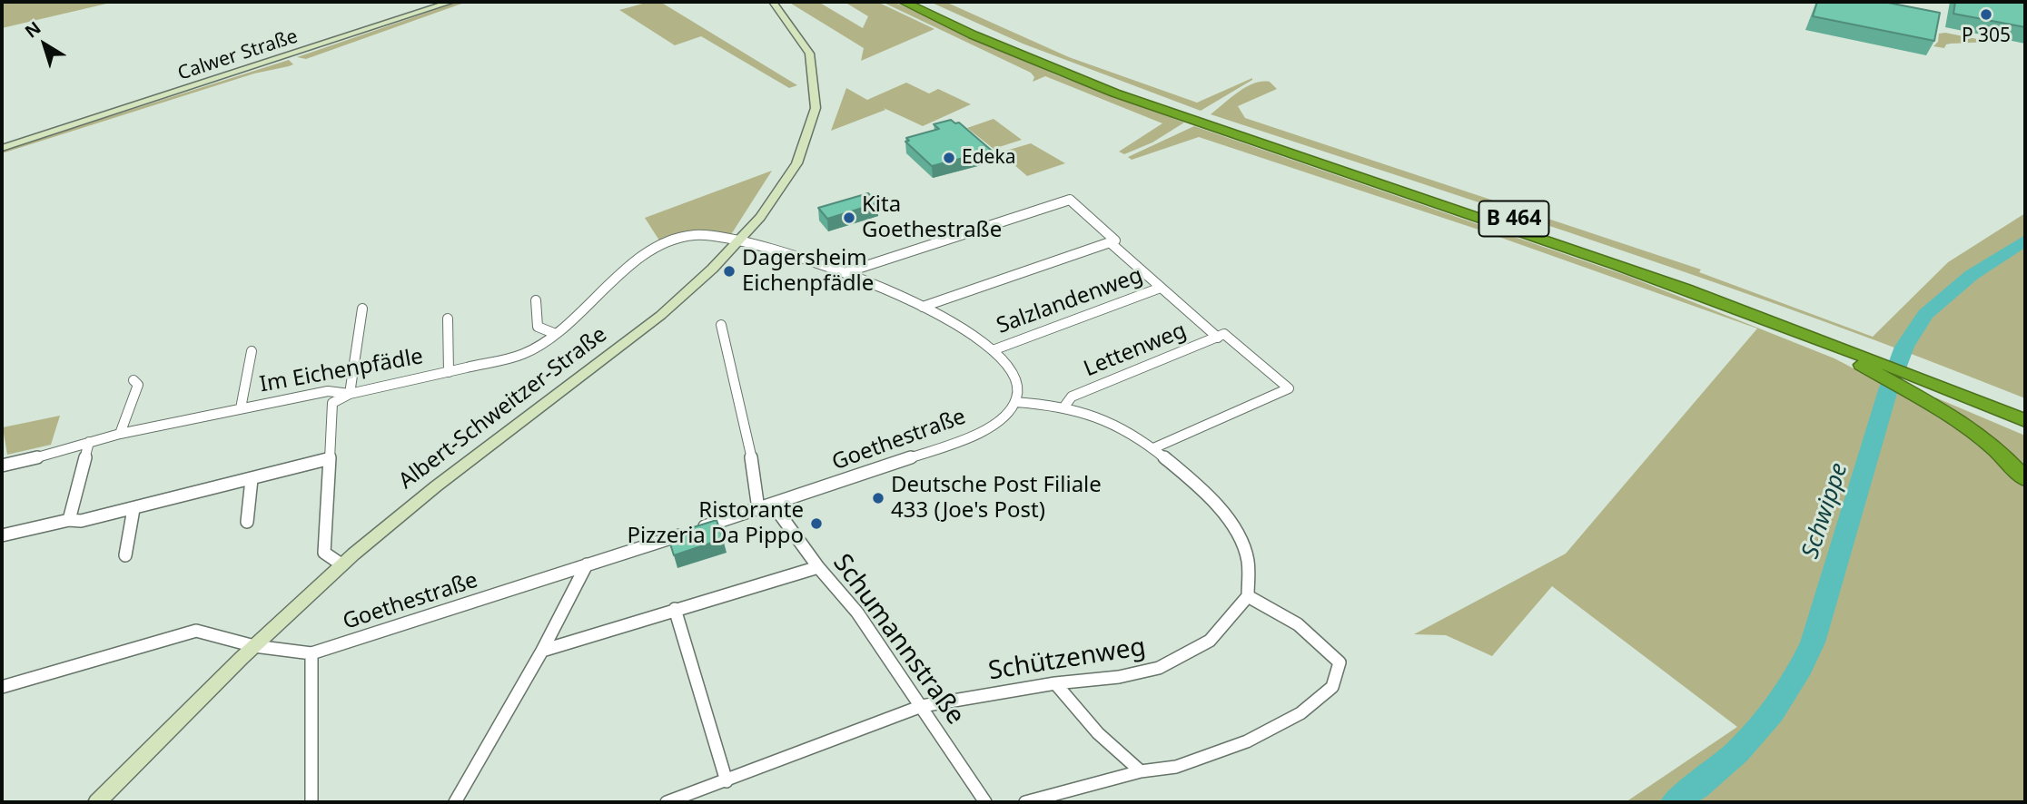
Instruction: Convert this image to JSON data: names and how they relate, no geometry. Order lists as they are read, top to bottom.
{
  "streets": {
    "highway": ["B 464"],
    "street": [
      "Calwer Straße",
      "Salzlandenweg",
      "Lettenweg",
      "Im Eichenpfädle",
      "Albert-Schweitzer-Straße",
      "Goethestraße",
      "Schumannstraße",
      "Schützenweg"
    ]
  },
  "crossings": [
    ["Im Eichenpfädle", "Albert-Schweitzer-Straße"],
    ["Albert-Schweitzer-Straße", "Goethestraße"],
    ["Goethestraße", "Schumannstraße"],
    ["Schumannstraße", "Schützenweg"]
  ],
  "water": ["Schwippe"],
  "places": [
    "P 305",
    "Edeka",
    "Kita Goethestraße",
    "Dagersheim Eichenpfädle",
    "Deutsche Post Filiale 433 (Joe's Post)",
    "Ristorante Pizzeria Da Pippo"
  ],
  "north": "top left"
}
